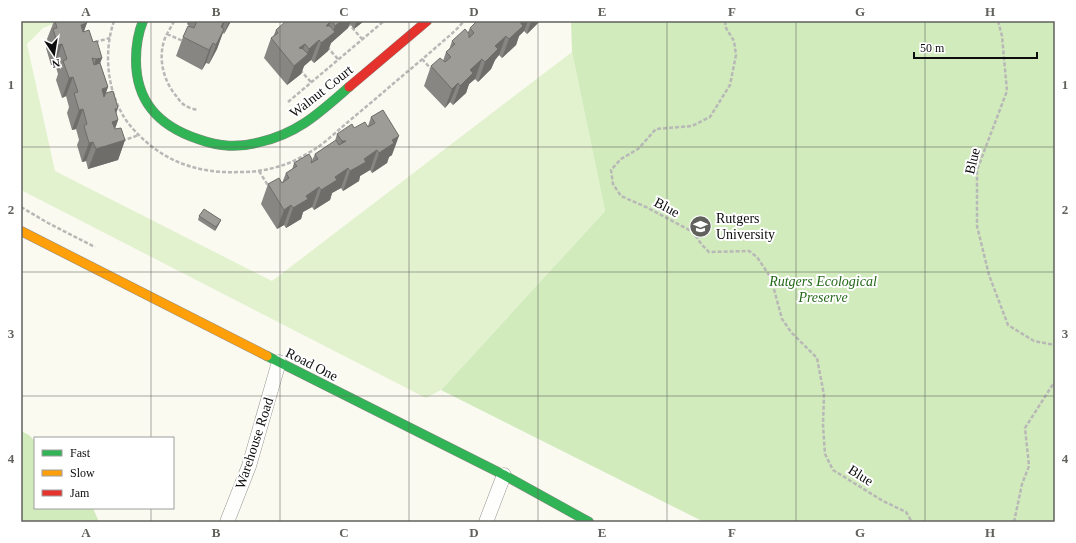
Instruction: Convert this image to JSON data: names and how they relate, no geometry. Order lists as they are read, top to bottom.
{
  "streets": {
    "street": ["Walnut Court", "Road One", "Warehouse Road"],
    "path": ["Blue"]
  },
  "crossings": [
    ["Road One", "Warehouse Road"]
  ],
  "parks": ["Rutgers Ecological Preserve"],
  "places": {
    "school or university": ["Rutgers University"]
  },
  "legend": ["Fast", "Slow", "Jam"],
  "scale_bar": "50 m",
  "north": "bottom",
  "grid": {
    "columns": [
      "A",
      "B",
      "C",
      "D",
      "E",
      "F",
      "G",
      "H"
    ],
    "rows": [
      "1",
      "2",
      "3",
      "4"
    ]
  }
}
